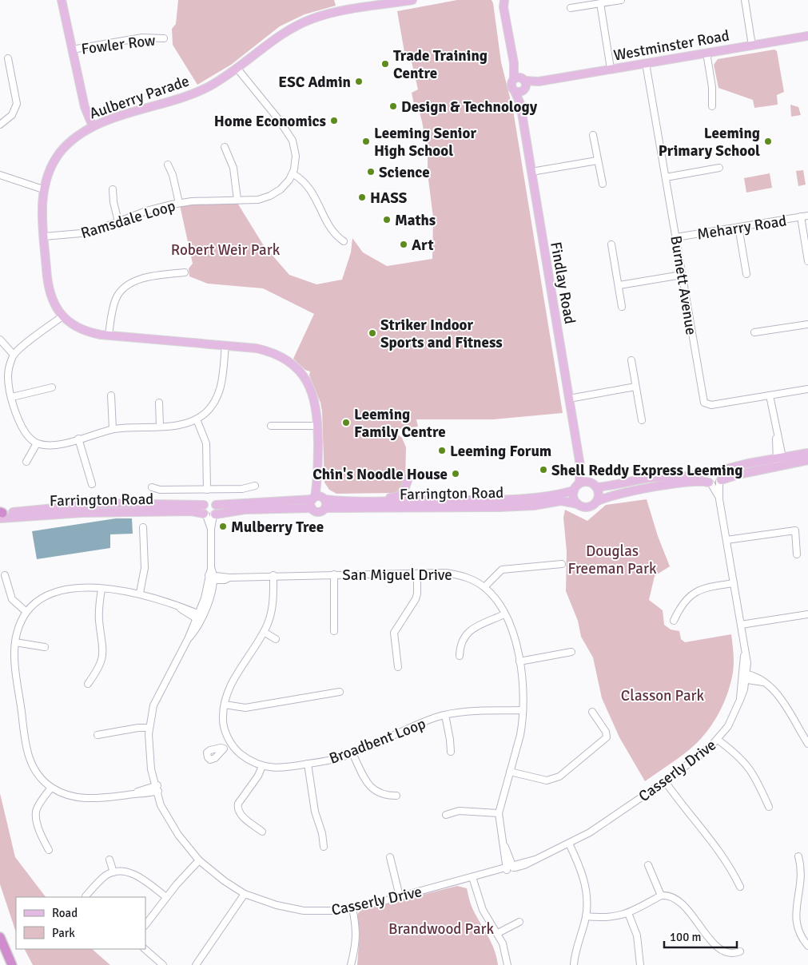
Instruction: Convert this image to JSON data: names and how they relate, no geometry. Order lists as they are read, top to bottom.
{
  "streets": {
    "main road": [
      "Westminster Road",
      "Aulberry Parade",
      "Findlay Road",
      "Farrington Road"
    ],
    "street": [
      "Fowler Row",
      "Ramsdale Loop",
      "Meharry Road",
      "Burnett Avenue",
      "San Miguel Drive",
      "Broadbent Loop",
      "Casserly Drive"
    ]
  },
  "crossings": [
    ["Westminster Road", "Findlay Road"],
    ["Westminster Road", "Burnett Avenue"],
    ["Aulberry Parade", "Ramsdale Loop"],
    ["Aulberry Parade", "Farrington Road"],
    ["Meharry Road", "Burnett Avenue"],
    ["Findlay Road", "Farrington Road"],
    ["Farrington Road", "Casserly Drive"],
    ["San Miguel Drive", "Broadbent Loop"],
    ["San Miguel Drive", "Casserly Drive"]
  ],
  "parks": [
    "Robert Weir Park",
    "Douglas Freeman Park",
    "Classon Park",
    "Brandwood Park"
  ],
  "places": [
    "Trade Training Centre",
    "ESC Admin",
    "Design & Technology",
    "Home Economics",
    "Leeming Senior High School",
    "Leeming Primary School",
    "Science",
    "HASS",
    "Maths",
    "Art",
    "Striker Indoor Sports and Fitness",
    "Leeming Family Centre",
    "Leeming Forum",
    "Shell Reddy Express Leeming",
    "Chin's Noodle House",
    "Mulberry Tree"
  ],
  "legend": ["Road", "Park"],
  "scale_bar": "100 m"
}
